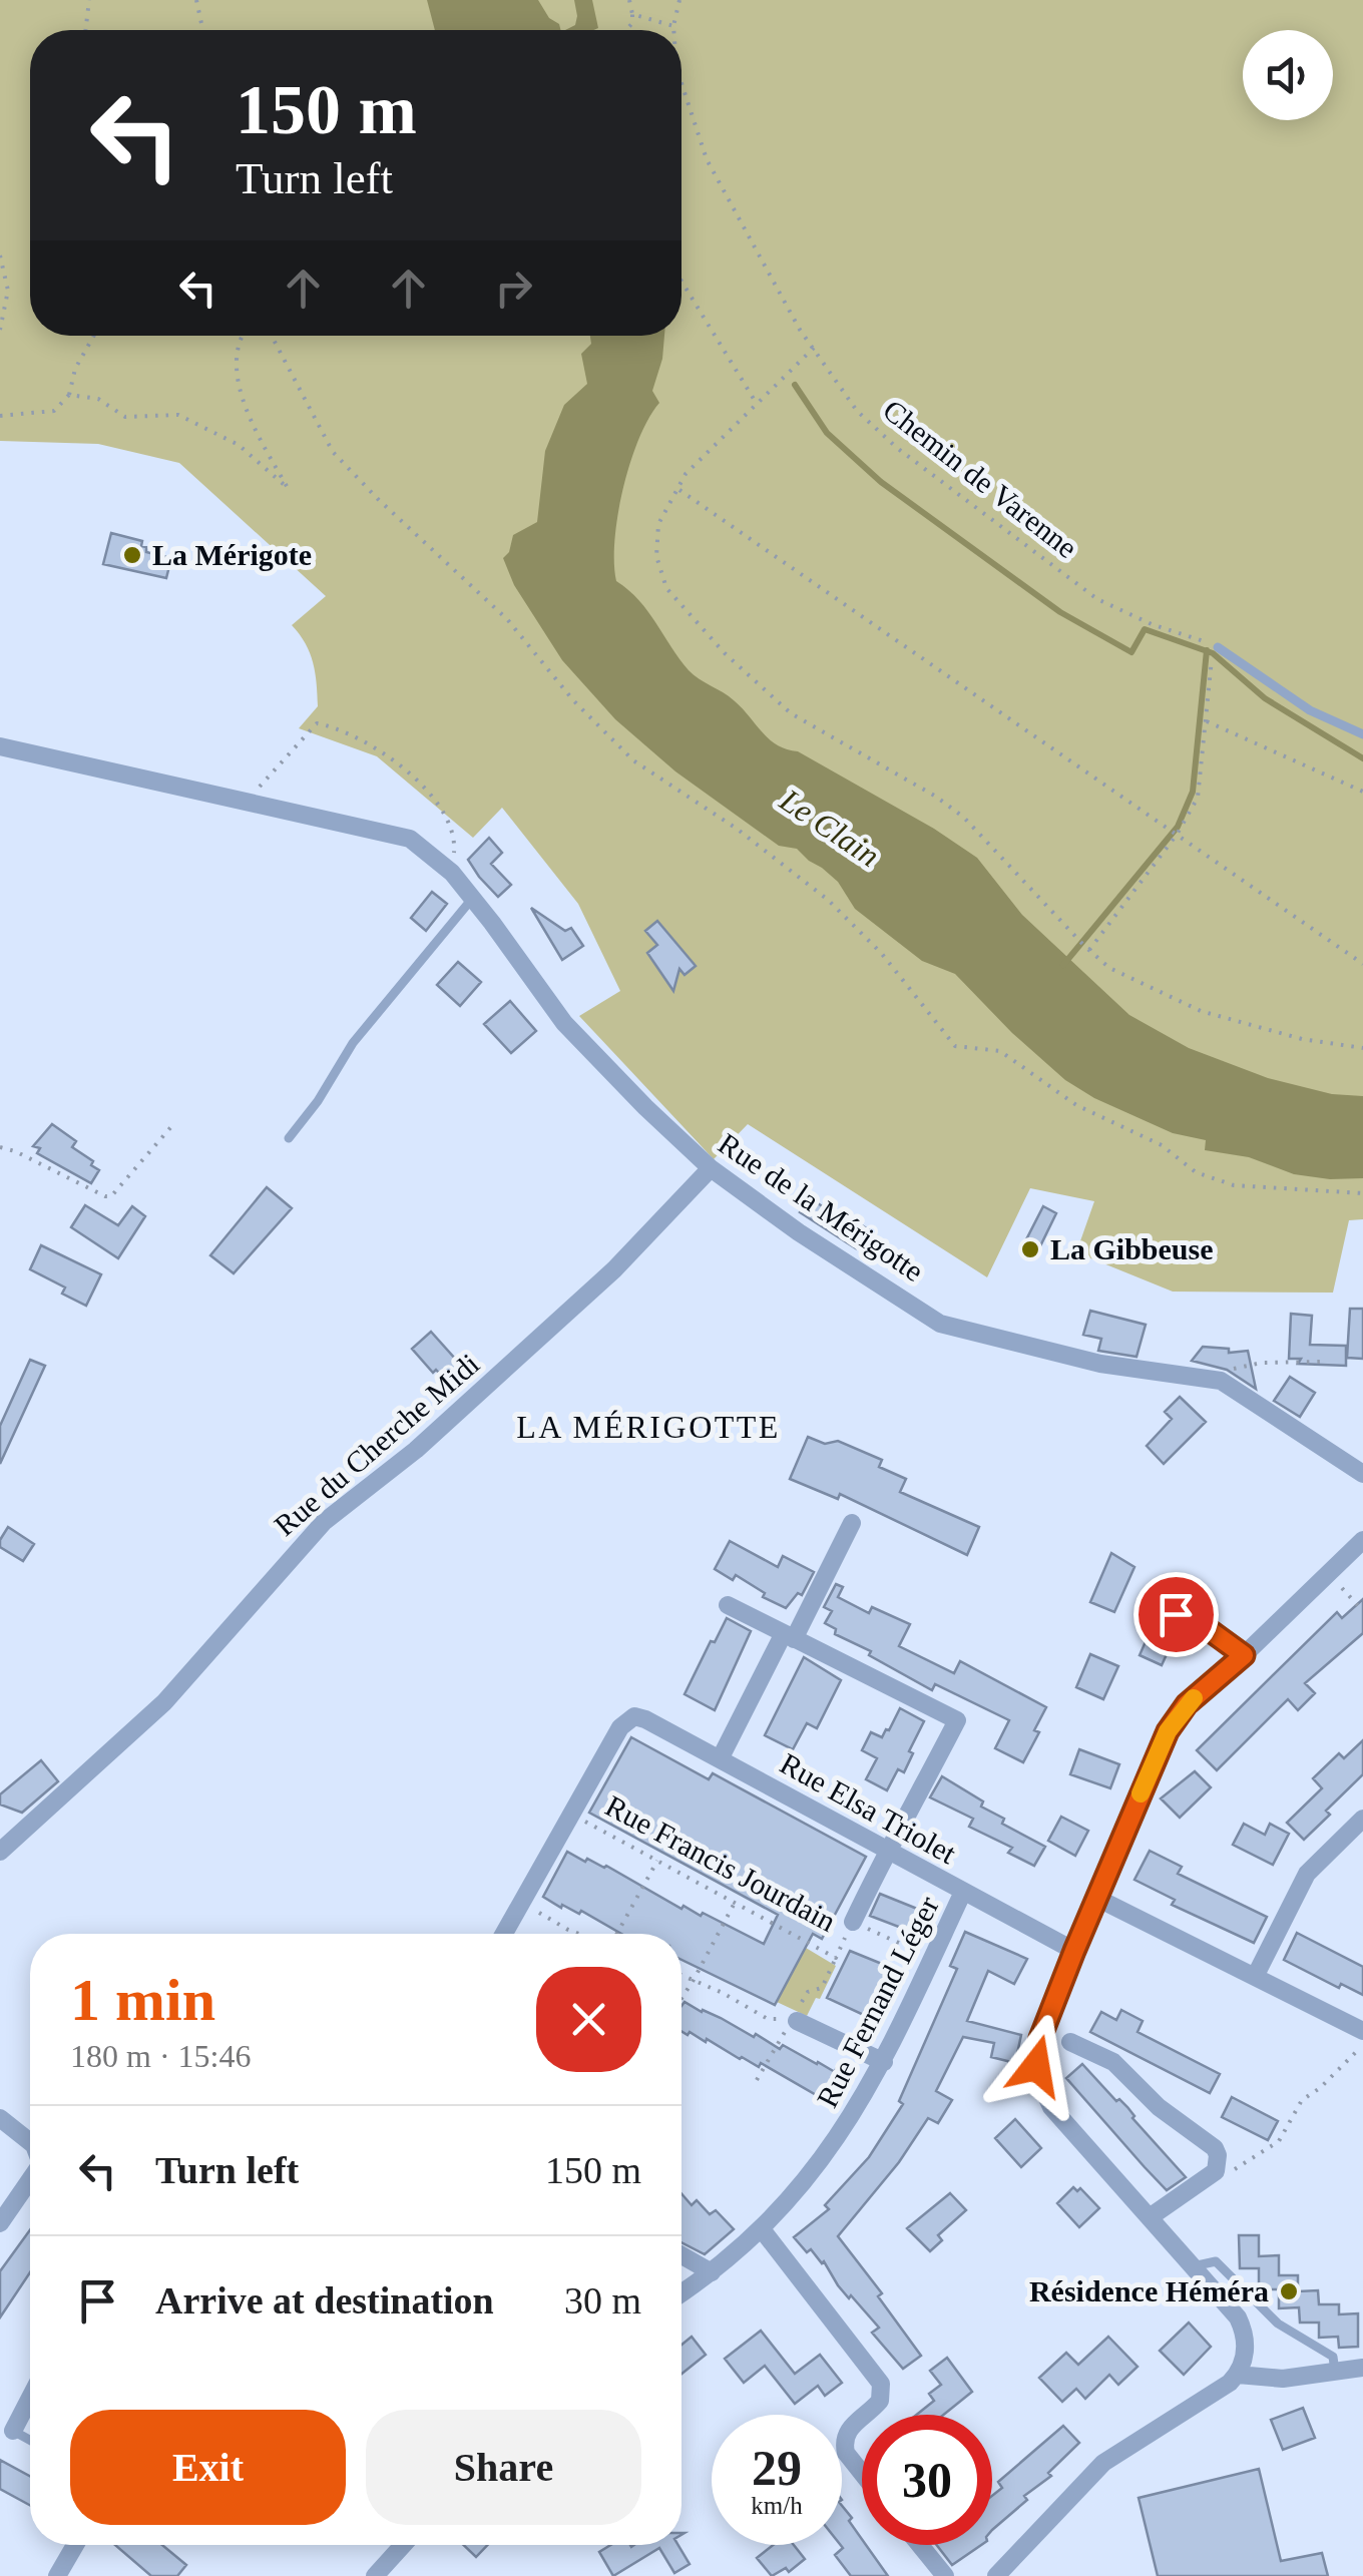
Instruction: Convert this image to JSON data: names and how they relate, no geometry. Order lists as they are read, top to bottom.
{
  "streets": {
    "street": [
      "Rue de la Mérigotte",
      "Rue du Cherche Midi",
      "Rue Elsa Triolet",
      "Rue Fernand Léger"
    ],
    "path": ["Chemin de Varenne", "Rue Francis Jourdain"]
  },
  "crossings": [
    ["Rue de la Mérigotte", "Rue du Cherche Midi"],
    ["Rue Elsa Triolet", "Rue Francis Jourdain"],
    ["Rue Elsa Triolet", "Rue Fernand Léger"],
    ["Rue Francis Jourdain", "Rue Fernand Léger"]
  ],
  "districts": ["LA MÉRIGOTTE"],
  "water": ["Le Clain"],
  "places": ["La Mérigote", "La Gibbeuse", "Résidence Héméra"],
  "page": {
    "turn": ["150 m", "Turn left"],
    "heading": ["1 min", "180 m · 15:46"],
    "list": [
      {
        "name": "Turn left",
        "value": "150 m"
      },
      {
        "name": "Arrive at destination",
        "value": "30 m"
      }
    ],
    "buttons": ["Exit", "Share"],
    "speed": "29 km/h",
    "limit": "30"
  }
}
